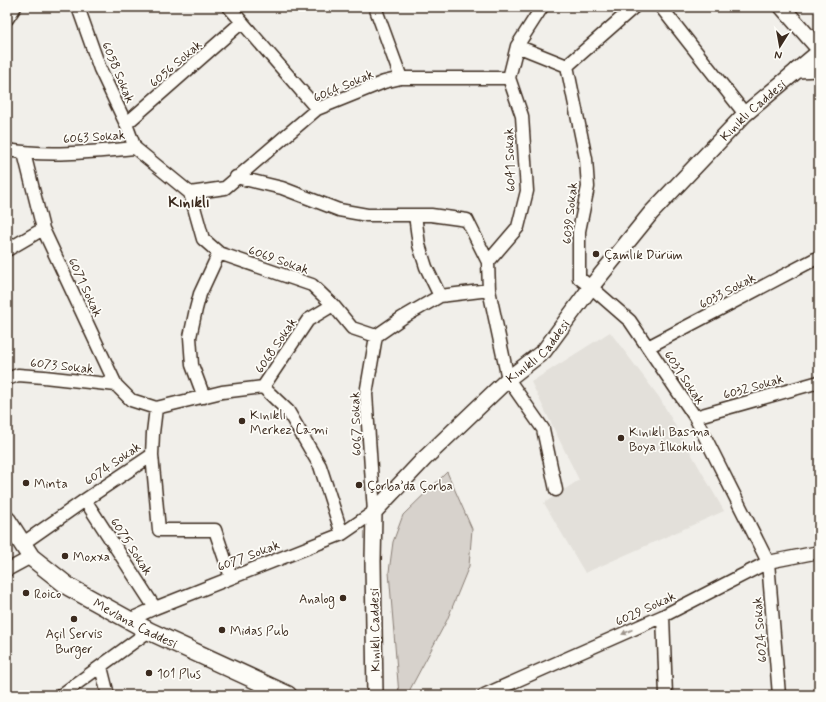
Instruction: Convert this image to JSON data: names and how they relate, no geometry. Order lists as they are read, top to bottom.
{
  "streets": {
    "main road": ["Mevlana Caddesi"],
    "street": [
      "6056 Sokak",
      "6058 Sokak",
      "6064 Sokak",
      "Kınıklı Caddesi",
      "6063 Sokak",
      "6041 Sokak",
      "6039 Sokak",
      "6069 Sokak",
      "6071 Sokak",
      "6033 Sokak",
      "6068 Sokak",
      "6073 Sokak",
      "6031 Sokak",
      "6032 Sokak",
      "6067 Sokak",
      "6074 Sokak",
      "6075 Sokak",
      "6077 Sokak",
      "6029 Sokak",
      "6024 Sokak"
    ]
  },
  "crossings": [
    ["6056 Sokak", "6058 Sokak"],
    ["6058 Sokak", "6063 Sokak"],
    ["6064 Sokak", "6063 Sokak"],
    ["6064 Sokak", "6041 Sokak"],
    ["6064 Sokak", "6069 Sokak"],
    ["Kınıklı Caddesi", "6039 Sokak"],
    ["Kınıklı Caddesi", "6031 Sokak"],
    ["Kınıklı Caddesi", "6067 Sokak"],
    ["Kınıklı Caddesi", "6077 Sokak"],
    ["6063 Sokak", "6069 Sokak"],
    ["6063 Sokak", "6071 Sokak"],
    ["6039 Sokak", "6031 Sokak"],
    ["6069 Sokak", "6068 Sokak"],
    ["6069 Sokak", "6067 Sokak"],
    ["6071 Sokak", "6073 Sokak"],
    ["6071 Sokak", "6074 Sokak"],
    ["6033 Sokak", "6031 Sokak"],
    ["6068 Sokak", "6077 Sokak"],
    ["6031 Sokak", "6032 Sokak"],
    ["6031 Sokak", "6029 Sokak"],
    ["6031 Sokak", "6024 Sokak"],
    ["6067 Sokak", "6077 Sokak"],
    ["6074 Sokak", "6075 Sokak"],
    ["6074 Sokak", "Mevlana Caddesi"],
    ["6075 Sokak", "6077 Sokak"],
    ["6077 Sokak", "Mevlana Caddesi"],
    ["6029 Sokak", "6024 Sokak"]
  ],
  "one_way": ["6029 Sokak"],
  "districts": ["Kınıklı"],
  "places": [
    "Çamlık Dürüm",
    "Kınıklı Merkez Cami",
    "Kınıklı Basma Boya İlkokulu",
    "Minta",
    "Çorba’da Çorba",
    "Moxxa",
    "Roico",
    "Analog",
    "Açil Servis Burger",
    "Midas Pub",
    "101 Plus"
  ],
  "north": "bottom"
}
